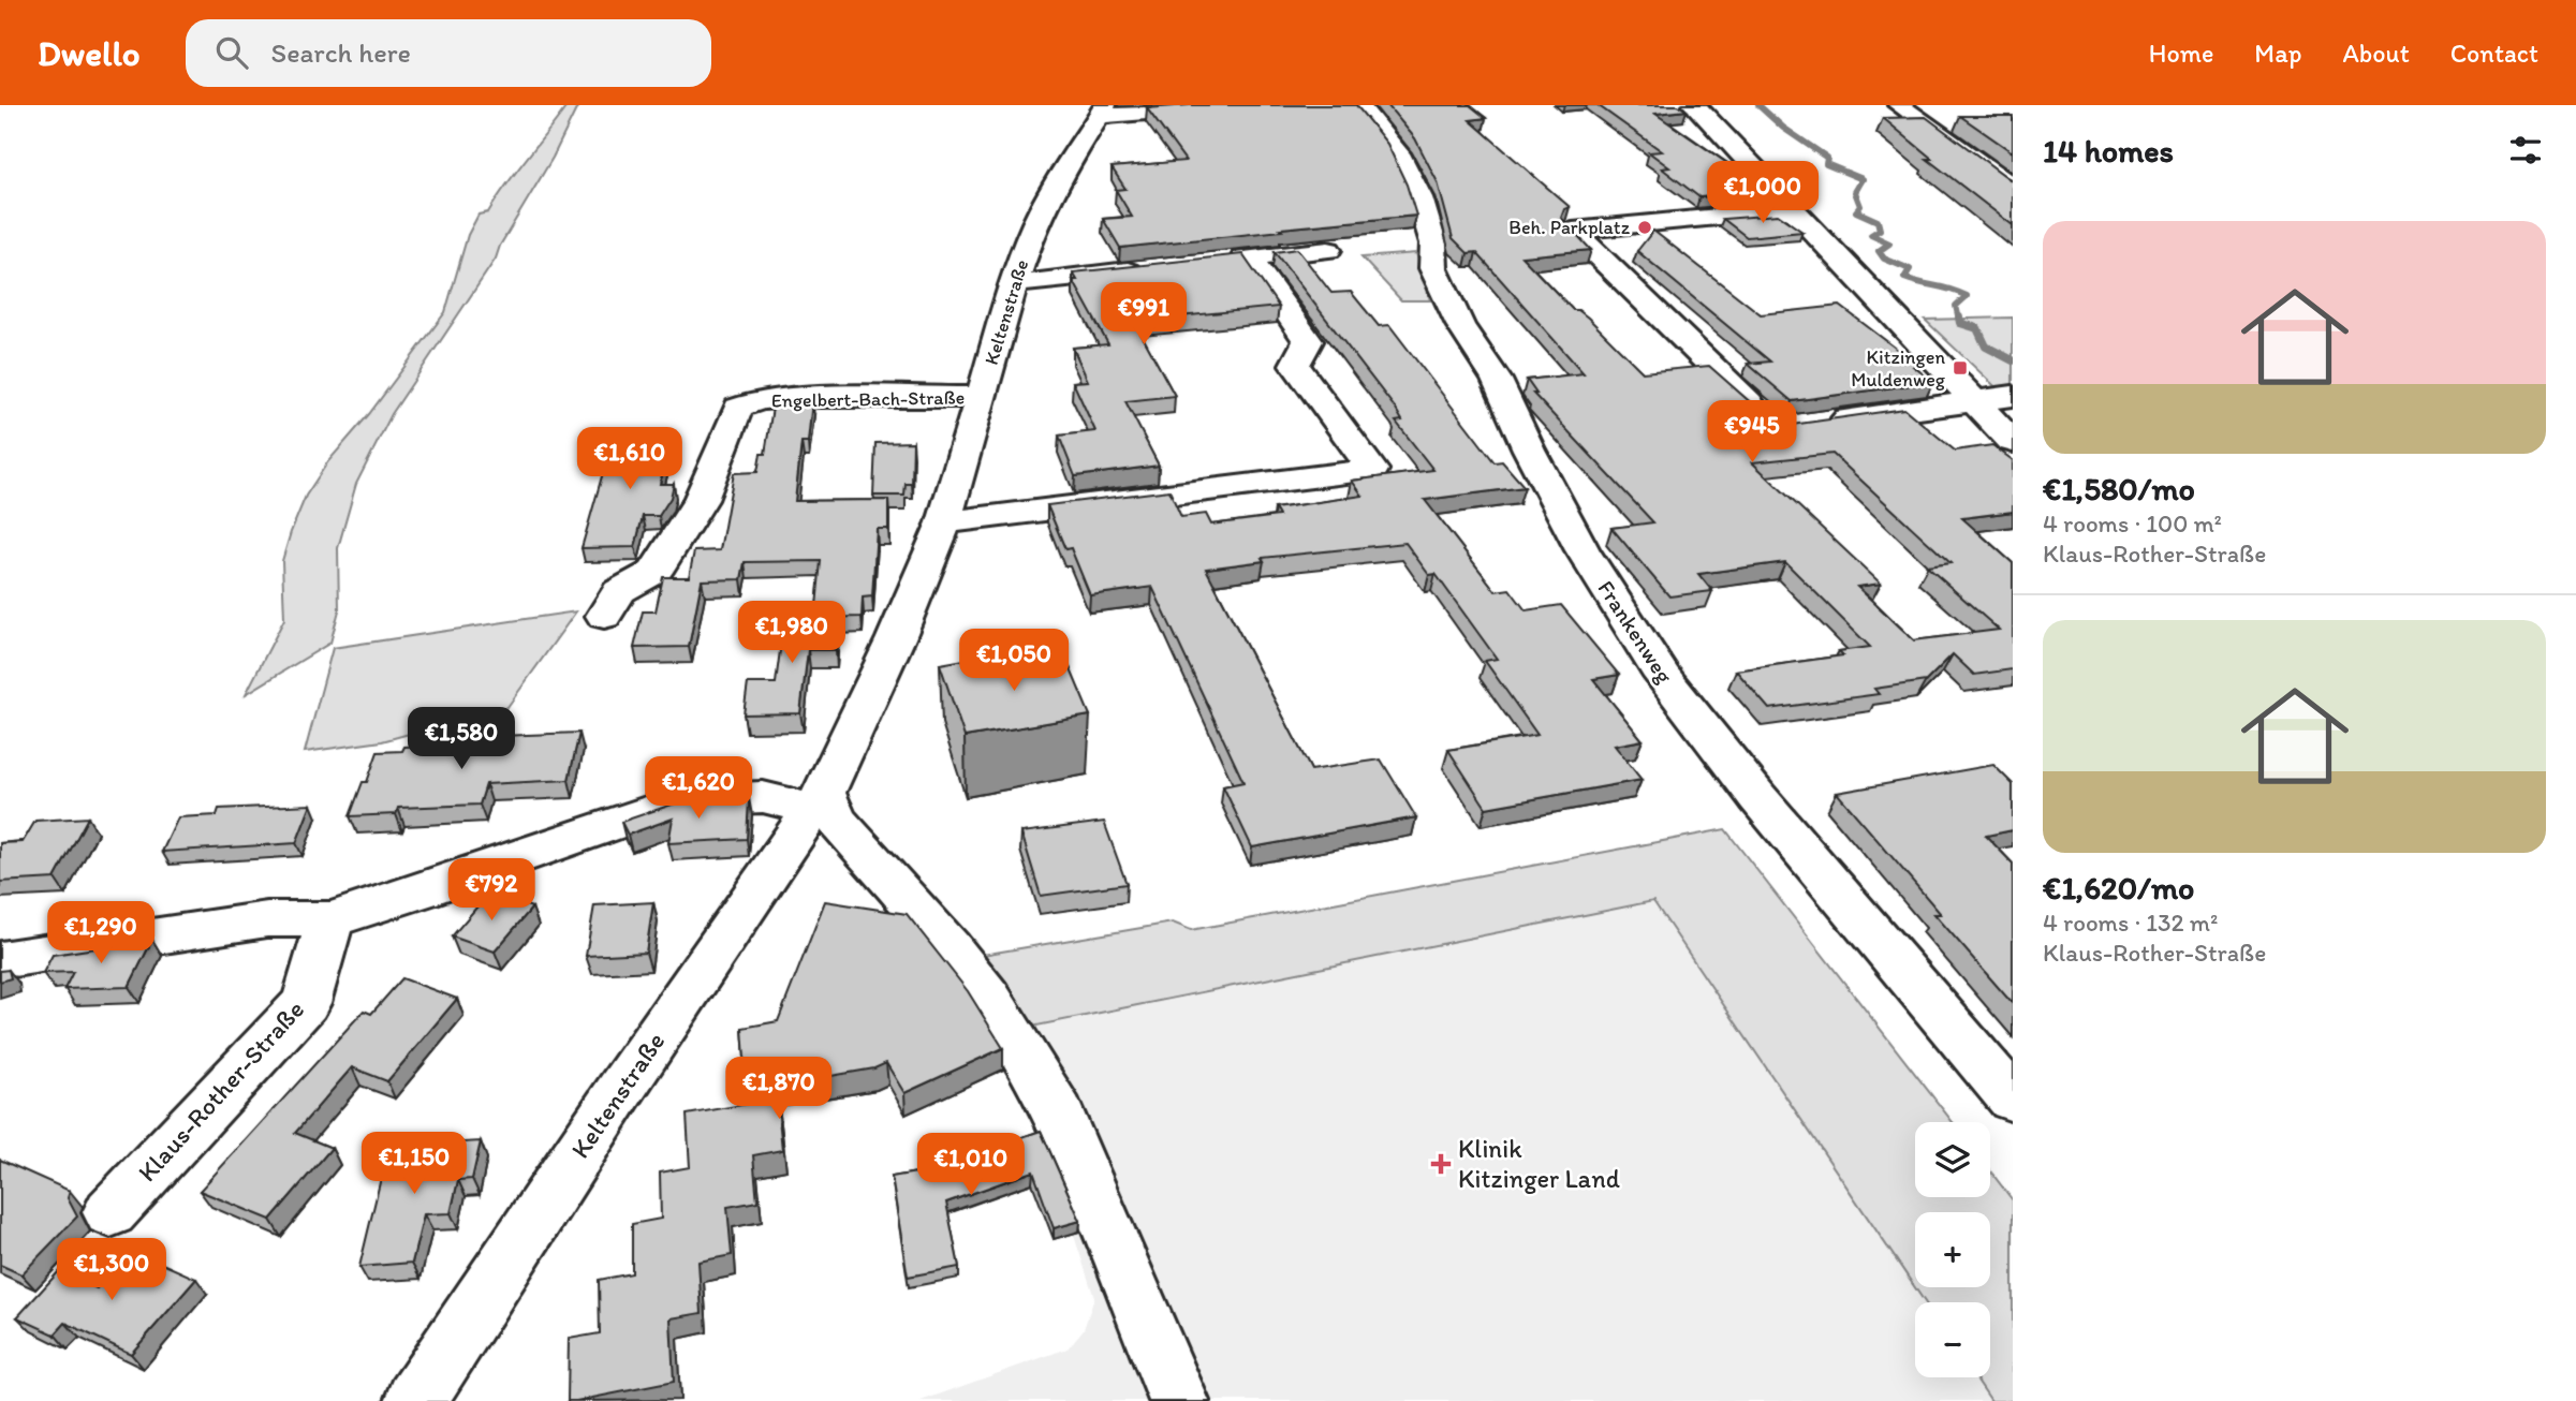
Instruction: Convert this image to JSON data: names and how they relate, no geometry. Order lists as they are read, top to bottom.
{
  "streets": {
    "street": [
      "Keltenstraße",
      "Engelbert-Bach-Straße",
      "Frankenweg",
      "Klaus-Rother-Straße"
    ]
  },
  "crossings": [
    ["Keltenstraße", "Engelbert-Bach-Straße"]
  ],
  "places": {
    "other": ["Beh. Parkplatz"],
    "transit": ["Kitzingen Muldenweg"],
    "health": ["Klinik Kitzinger Land"]
  },
  "page": {
    "header": "Dwello",
    "search": "Search here",
    "nav": [
      "Home",
      "Map",
      "About",
      "Contact"
    ],
    "heading": "14 homes",
    "price": [
      "€1,000",
      "€991",
      "€945",
      "€1,610",
      "€1,980",
      "€1,050",
      "€1,580",
      "€1,620",
      "€792",
      "€1,290",
      "€1,870",
      "€1,150",
      "€1,010",
      "€1,300"
    ],
    "list": [
      {
        "name": "€1,580/mo",
        "note": "4 rooms · 100 m² · Klaus-Rother-Straße"
      },
      {
        "name": "€1,620/mo",
        "note": "4 rooms · 132 m² · Klaus-Rother-Straße"
      }
    ],
    "map_buttons": ["+", "−"]
  }
}
